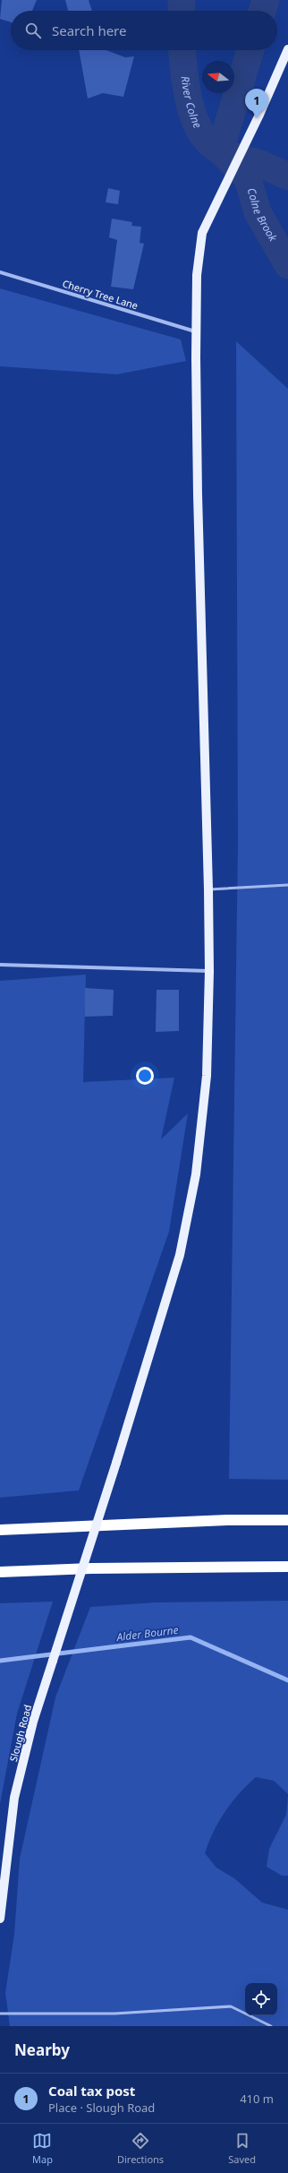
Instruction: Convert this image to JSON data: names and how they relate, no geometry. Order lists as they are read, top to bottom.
{
  "streets": {
    "main road": ["Slough Road"],
    "street": ["Cherry Tree Lane"]
  },
  "crossings": [
    ["Cherry Tree Lane", "Slough Road"]
  ],
  "water": ["River Colne", "Colne Brook", "Alder Bourne"],
  "north": "left",
  "page": {
    "search": "Search here",
    "pins": "1",
    "heading": "Nearby",
    "list": [
      {
        "mark": "1",
        "name": "Coal tax post",
        "note": "Place · Slough Road",
        "value": "410 m"
      }
    ],
    "nav": ["Map", "Directions", "Saved"]
  }
}
